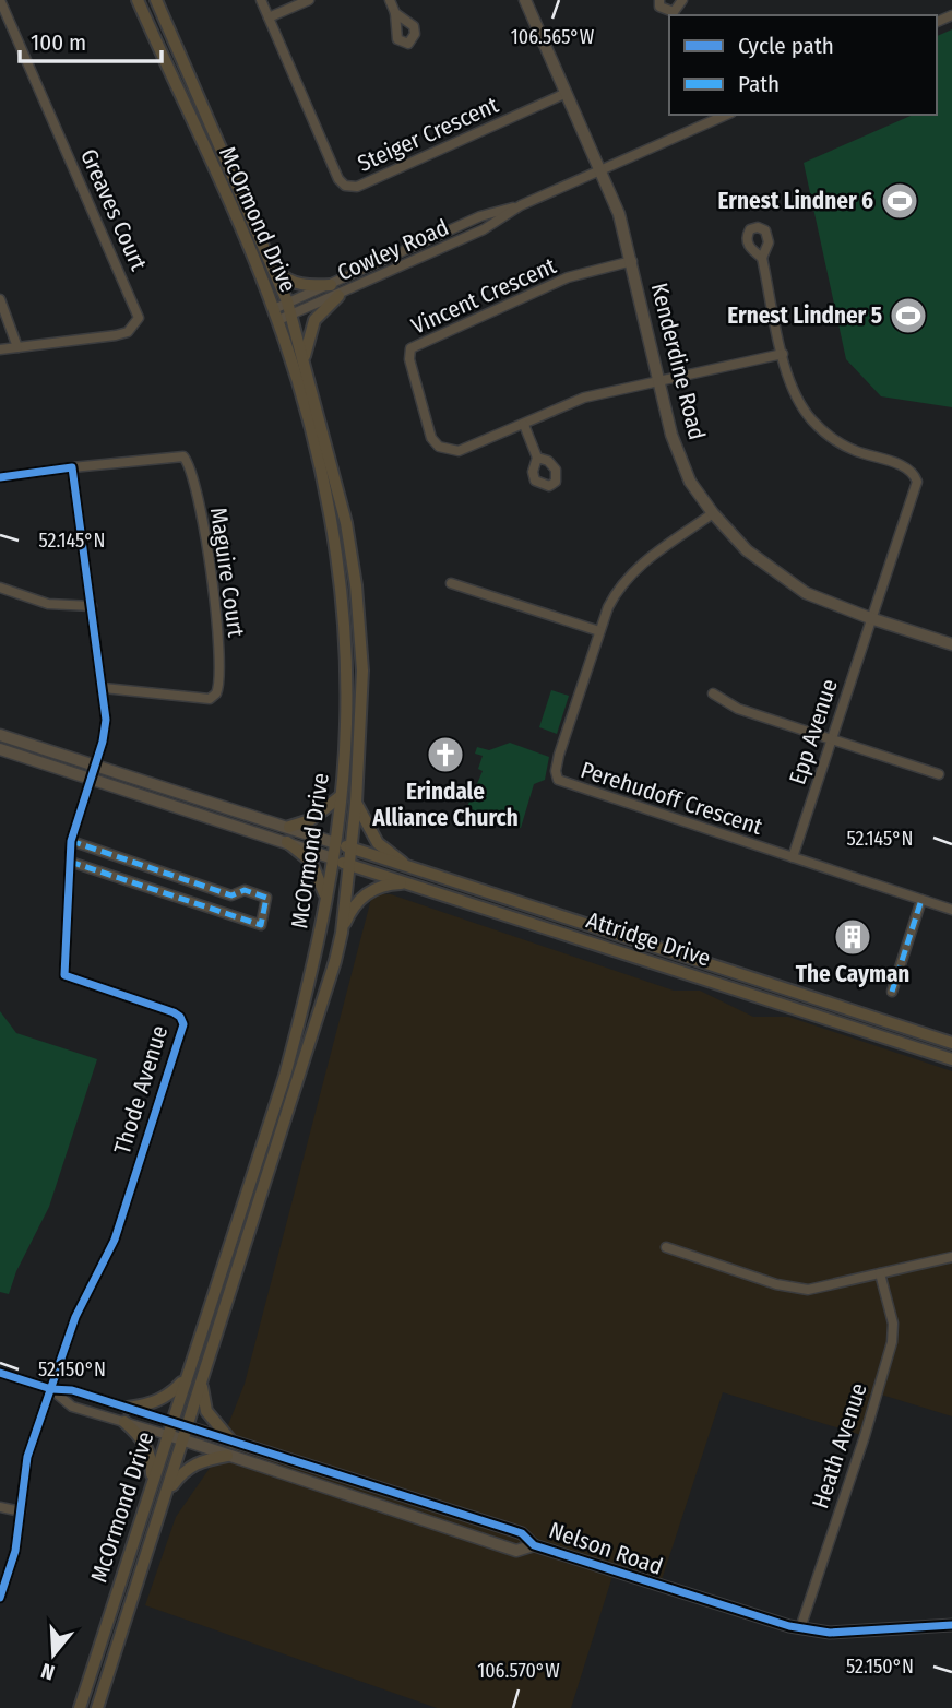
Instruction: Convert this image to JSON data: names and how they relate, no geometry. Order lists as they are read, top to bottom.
{
  "streets": {
    "main road": ["McOrmond Drive", "Attridge Drive"],
    "street": [
      "Steiger Crescent",
      "Greaves Court",
      "Cowley Road",
      "Vincent Crescent",
      "Kenderdine Road",
      "Maguire Court",
      "Epp Avenue",
      "Perehudoff Crescent",
      "Thode Avenue",
      "Heath Avenue",
      "Nelson Road"
    ]
  },
  "crossings": [
    ["Steiger Crescent", "Kenderdine Road"],
    ["McOrmond Drive", "Cowley Road"],
    ["McOrmond Drive", "Attridge Drive"],
    ["McOrmond Drive", "Nelson Road"],
    ["Cowley Road", "Kenderdine Road"],
    ["Vincent Crescent", "Kenderdine Road"],
    ["Vincent Crescent", "Epp Avenue"],
    ["Kenderdine Road", "Epp Avenue"],
    ["Kenderdine Road", "Perehudoff Crescent"],
    ["Maguire Court", "Thode Avenue"],
    ["Epp Avenue", "Perehudoff Crescent"],
    ["Heath Avenue", "Nelson Road"]
  ],
  "places": {
    "sports": ["Ernest Lindner 6", "Ernest Lindner 5"],
    "church": ["Erindale Alliance Church"],
    "building": ["The Cayman"]
  },
  "legend": ["Cycle path", "Path"],
  "scale_bar": "100 m",
  "north": "bottom",
  "coordinates": [
    "106.565°W",
    "52.145°N",
    "52.150°N",
    "106.570°W"
  ]
}
